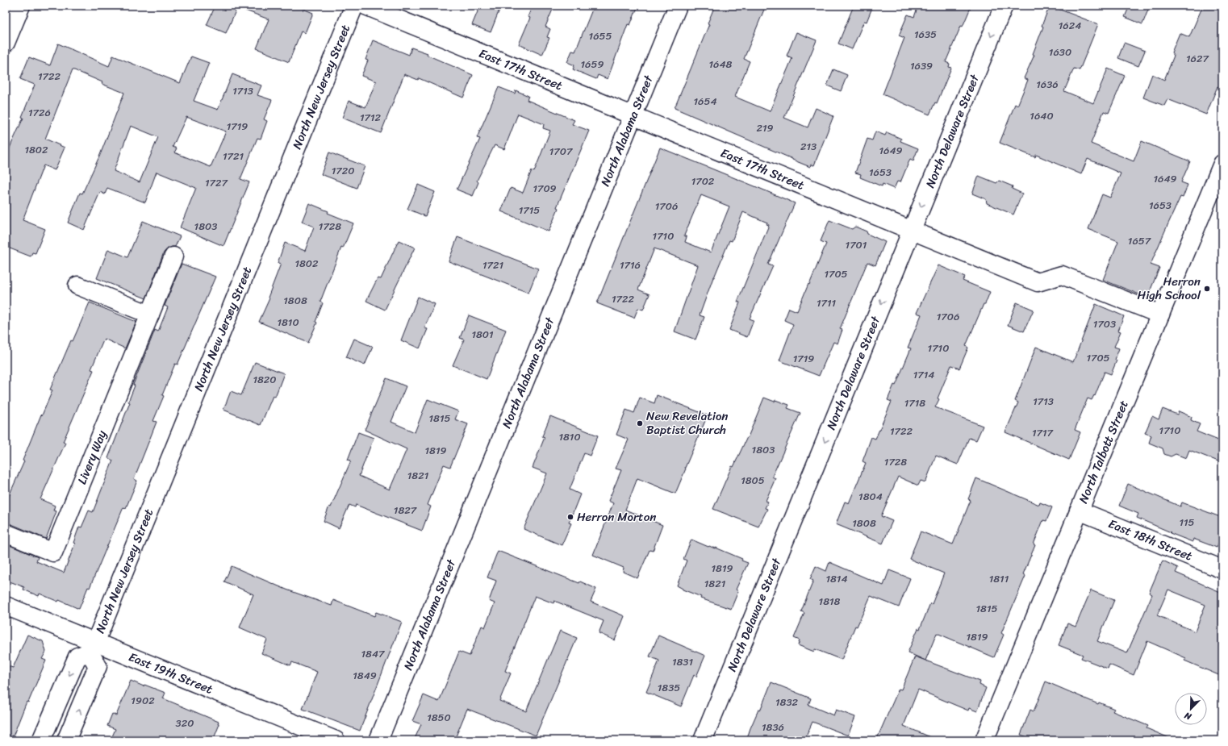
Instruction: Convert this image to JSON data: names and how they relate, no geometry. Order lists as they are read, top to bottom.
{
  "streets": {
    "street": [
      "East 17th Street",
      "North New Jersey Street",
      "North Alabama Street",
      "North Delaware Street",
      "North Talbott Street",
      "Livery Way",
      "East 18th Street",
      "East 19th Street"
    ]
  },
  "crossings": [
    ["East 17th Street", "North Alabama Street"],
    ["East 17th Street", "North Delaware Street"],
    ["East 17th Street", "North Talbott Street"],
    ["North New Jersey Street", "East 19th Street"],
    ["North Talbott Street", "East 18th Street"]
  ],
  "one_way": ["North Delaware Street"],
  "places": ["Herron High School", "New Revelation Baptist Church", "Herron Morton"],
  "house_numbers": [
    "1624",
    "1635",
    "1655",
    "1630",
    "1627",
    "1659",
    "1648",
    "1639",
    "1722",
    "1636",
    "1713",
    "1654",
    "1726",
    "1640",
    "1712",
    "1719",
    "219",
    "213",
    "1802",
    "1649",
    "1707",
    "1721",
    "1720",
    "1653",
    "1649",
    "1702",
    "1727",
    "1709",
    "1653",
    "1706",
    "1715",
    "1803",
    "1728",
    "1710",
    "1657",
    "1701",
    "1802",
    "1721",
    "1716",
    "1705",
    "1722",
    "1808",
    "1711",
    "1706",
    "1810",
    "1703",
    "1801",
    "1710",
    "1705",
    "1719",
    "1714",
    "1820",
    "1713",
    "1718",
    "1815",
    "1710",
    "1722",
    "1717",
    "1810",
    "1803",
    "1819",
    "1728",
    "1821",
    "1805",
    "1804",
    "1827",
    "115",
    "1808",
    "1819",
    "1814",
    "1811",
    "1821",
    "1818",
    "1815",
    "1819",
    "1847",
    "1831",
    "1849",
    "1835",
    "1902",
    "1832",
    "1850",
    "320",
    "1836"
  ],
  "north": "bottom left"
}
